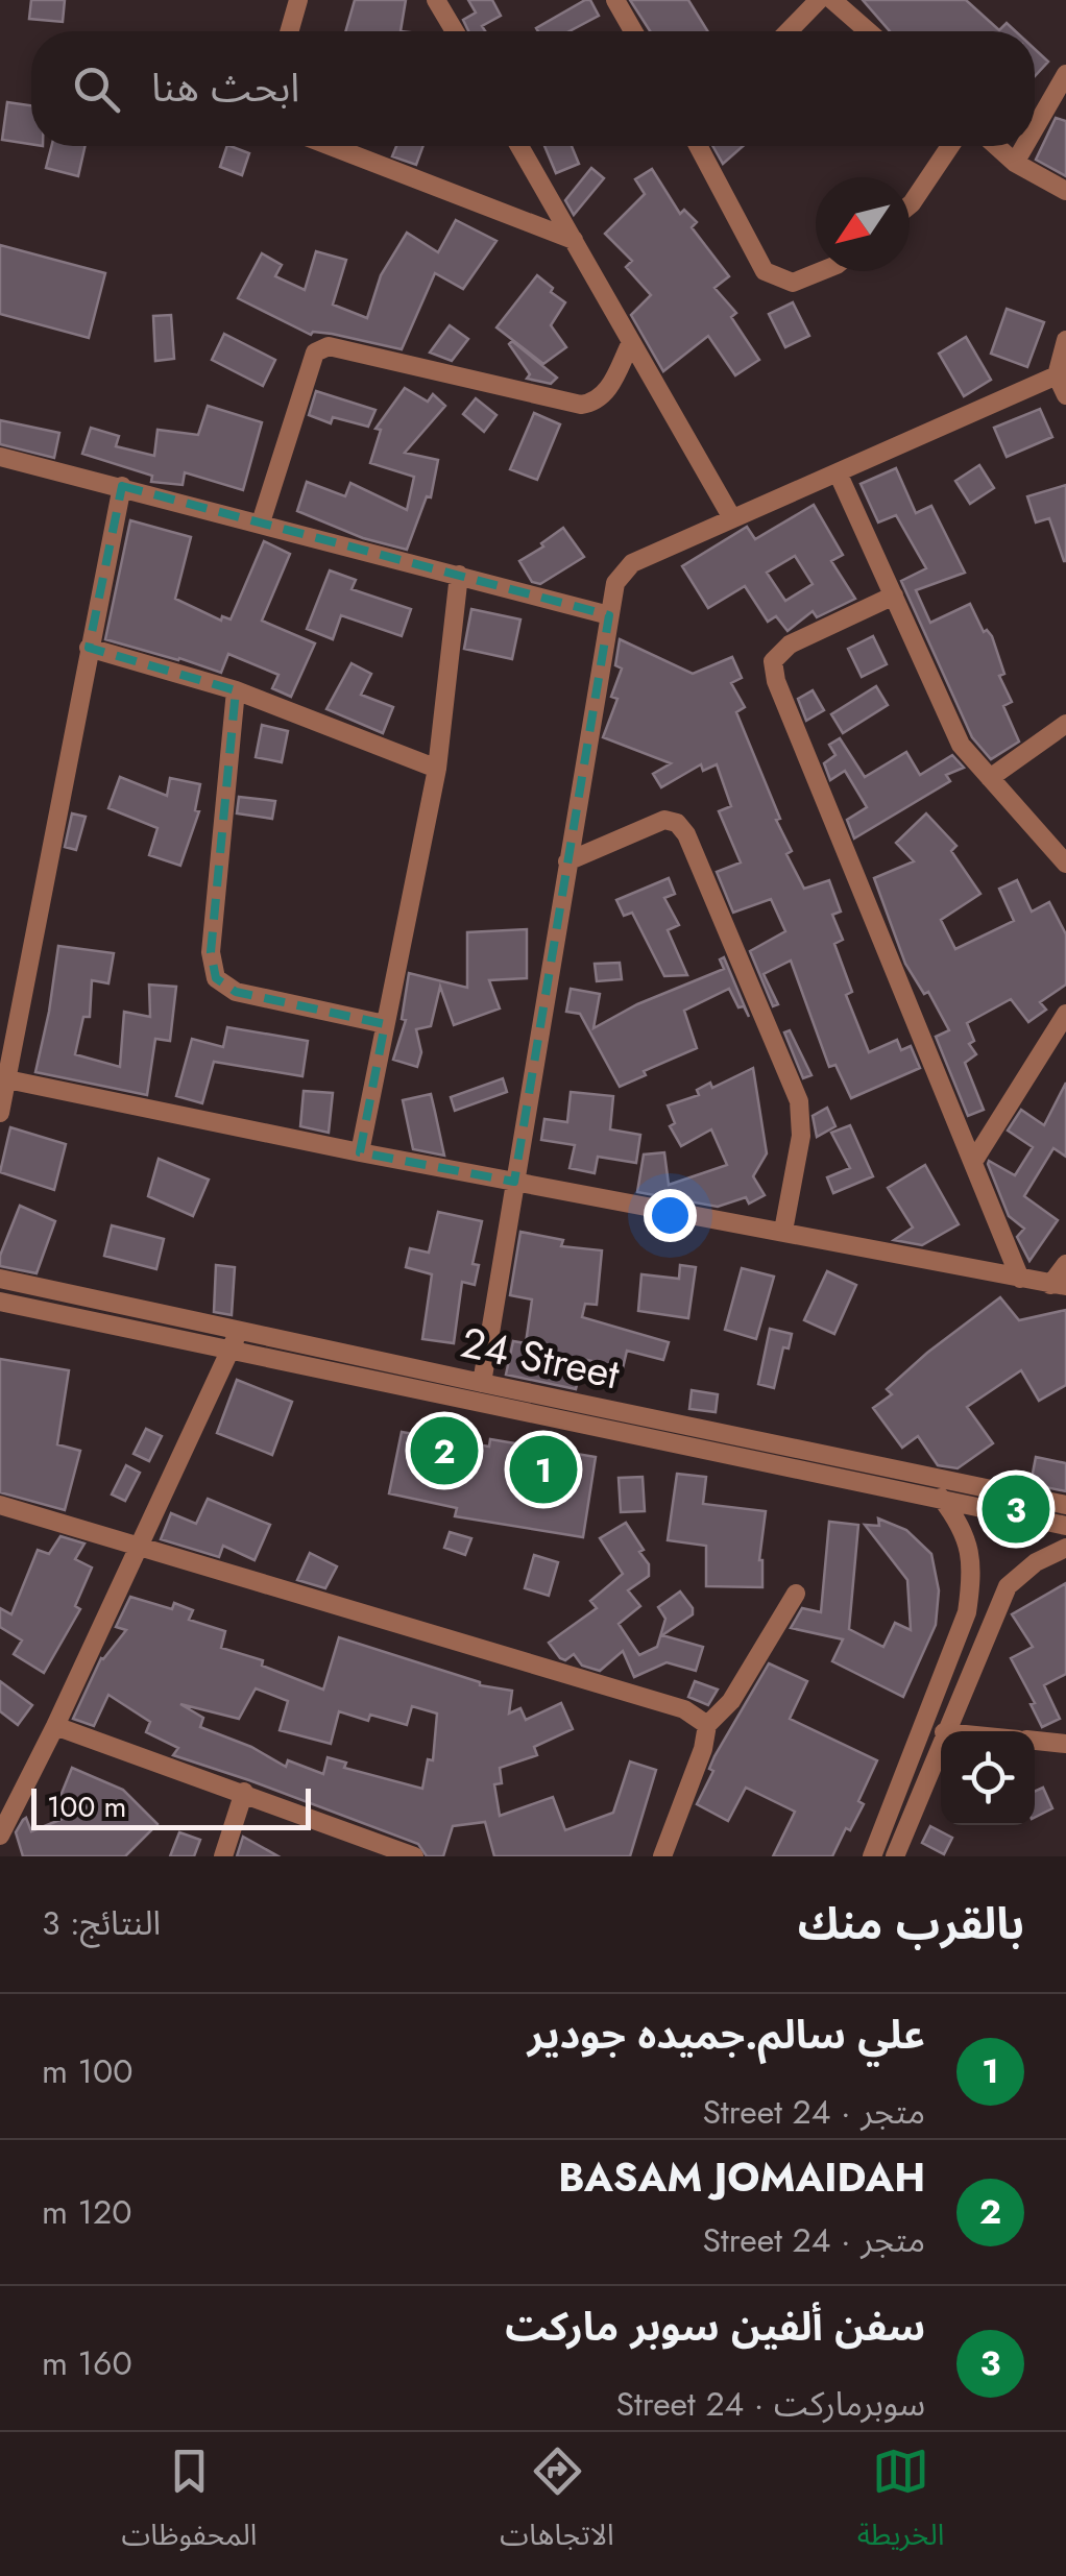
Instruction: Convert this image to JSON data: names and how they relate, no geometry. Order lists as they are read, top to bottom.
{
  "streets": {
    "street": ["24 Street"]
  },
  "scale_bar": "100 m",
  "north": "bottom left",
  "page": {
    "search": "ابحث هنا",
    "pins": ["2", "1", "3"],
    "scale": "100 m",
    "heading": ["بالقرب منك", "النتائج: 3"],
    "list": [
      {
        "mark": "1",
        "name": "علي سالم.جميده جودير",
        "note": "متجر · 24 Street",
        "value": "100 m"
      },
      {
        "mark": "2",
        "name": "BASAM JOMAIDAH",
        "note": "متجر · 24 Street",
        "value": "120 m"
      },
      {
        "mark": "3",
        "name": "سفن ألفين سوبر ماركت",
        "note": "سوبرماركت · 24 Street",
        "value": "160 m"
      }
    ],
    "nav": ["الخريطة", "الاتجاهات", "المحفوظات"]
  }
}
